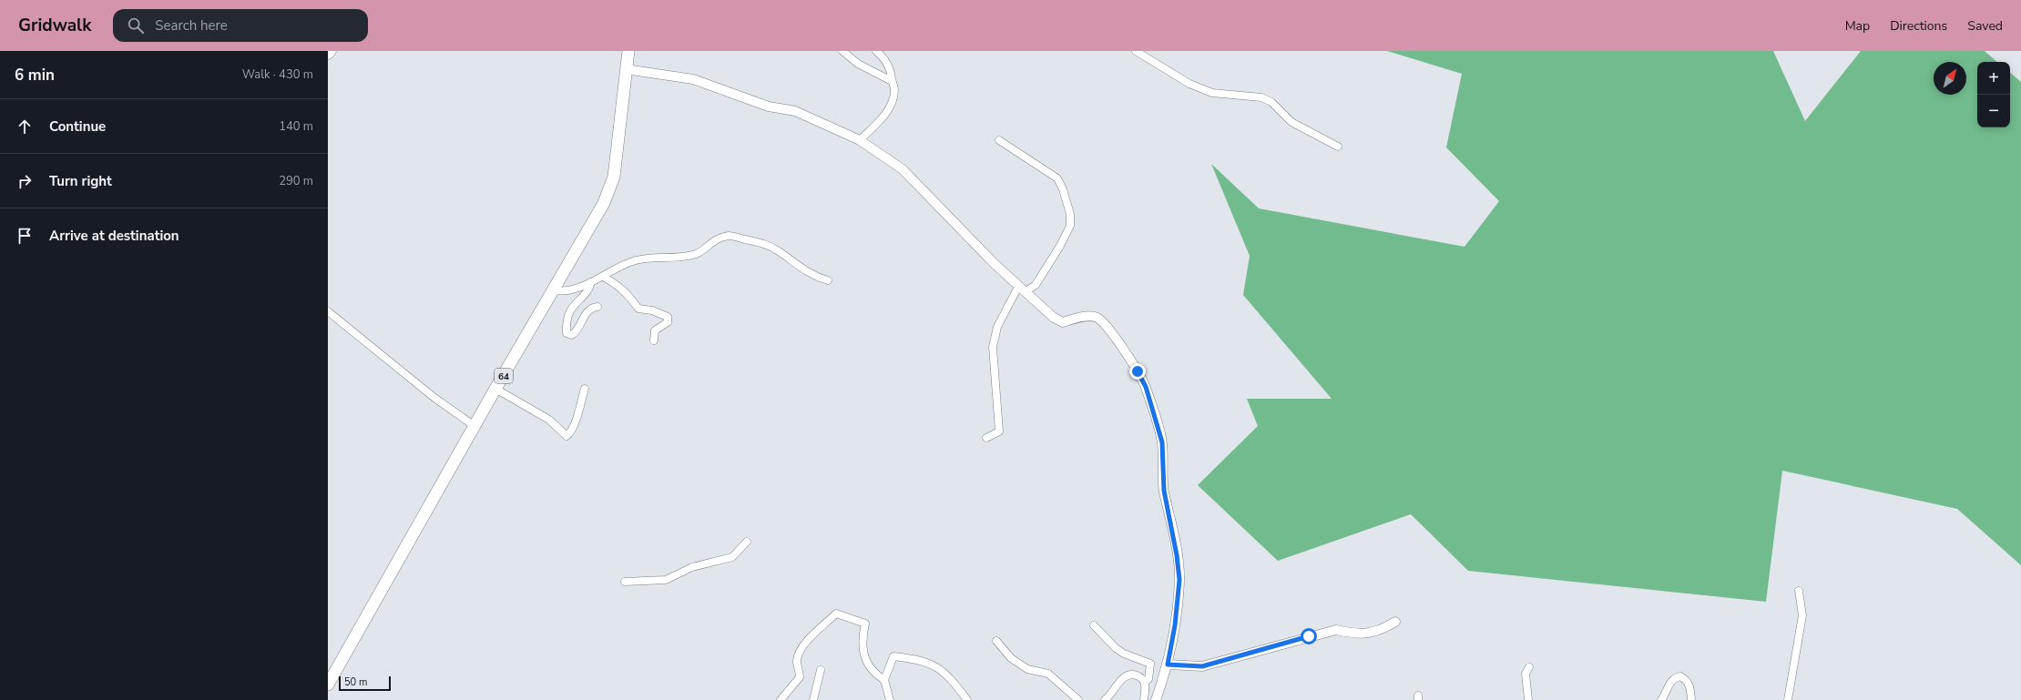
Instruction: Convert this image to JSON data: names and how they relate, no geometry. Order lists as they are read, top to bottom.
{
  "streets": {
    "main road": ["64"]
  },
  "scale_bar": "50 m",
  "north": "top right",
  "page": {
    "header": "Gridwalk",
    "search": "Search here",
    "nav": ["Map", "Directions", "Saved"],
    "heading": ["6 min", "Walk · 430 m"],
    "map_buttons": ["+", "−"],
    "list": [
      ["Continue", "140 m"],
      ["Turn right", "290 m"],
      "Arrive at destination"
    ],
    "scale": "50 m"
  }
}
